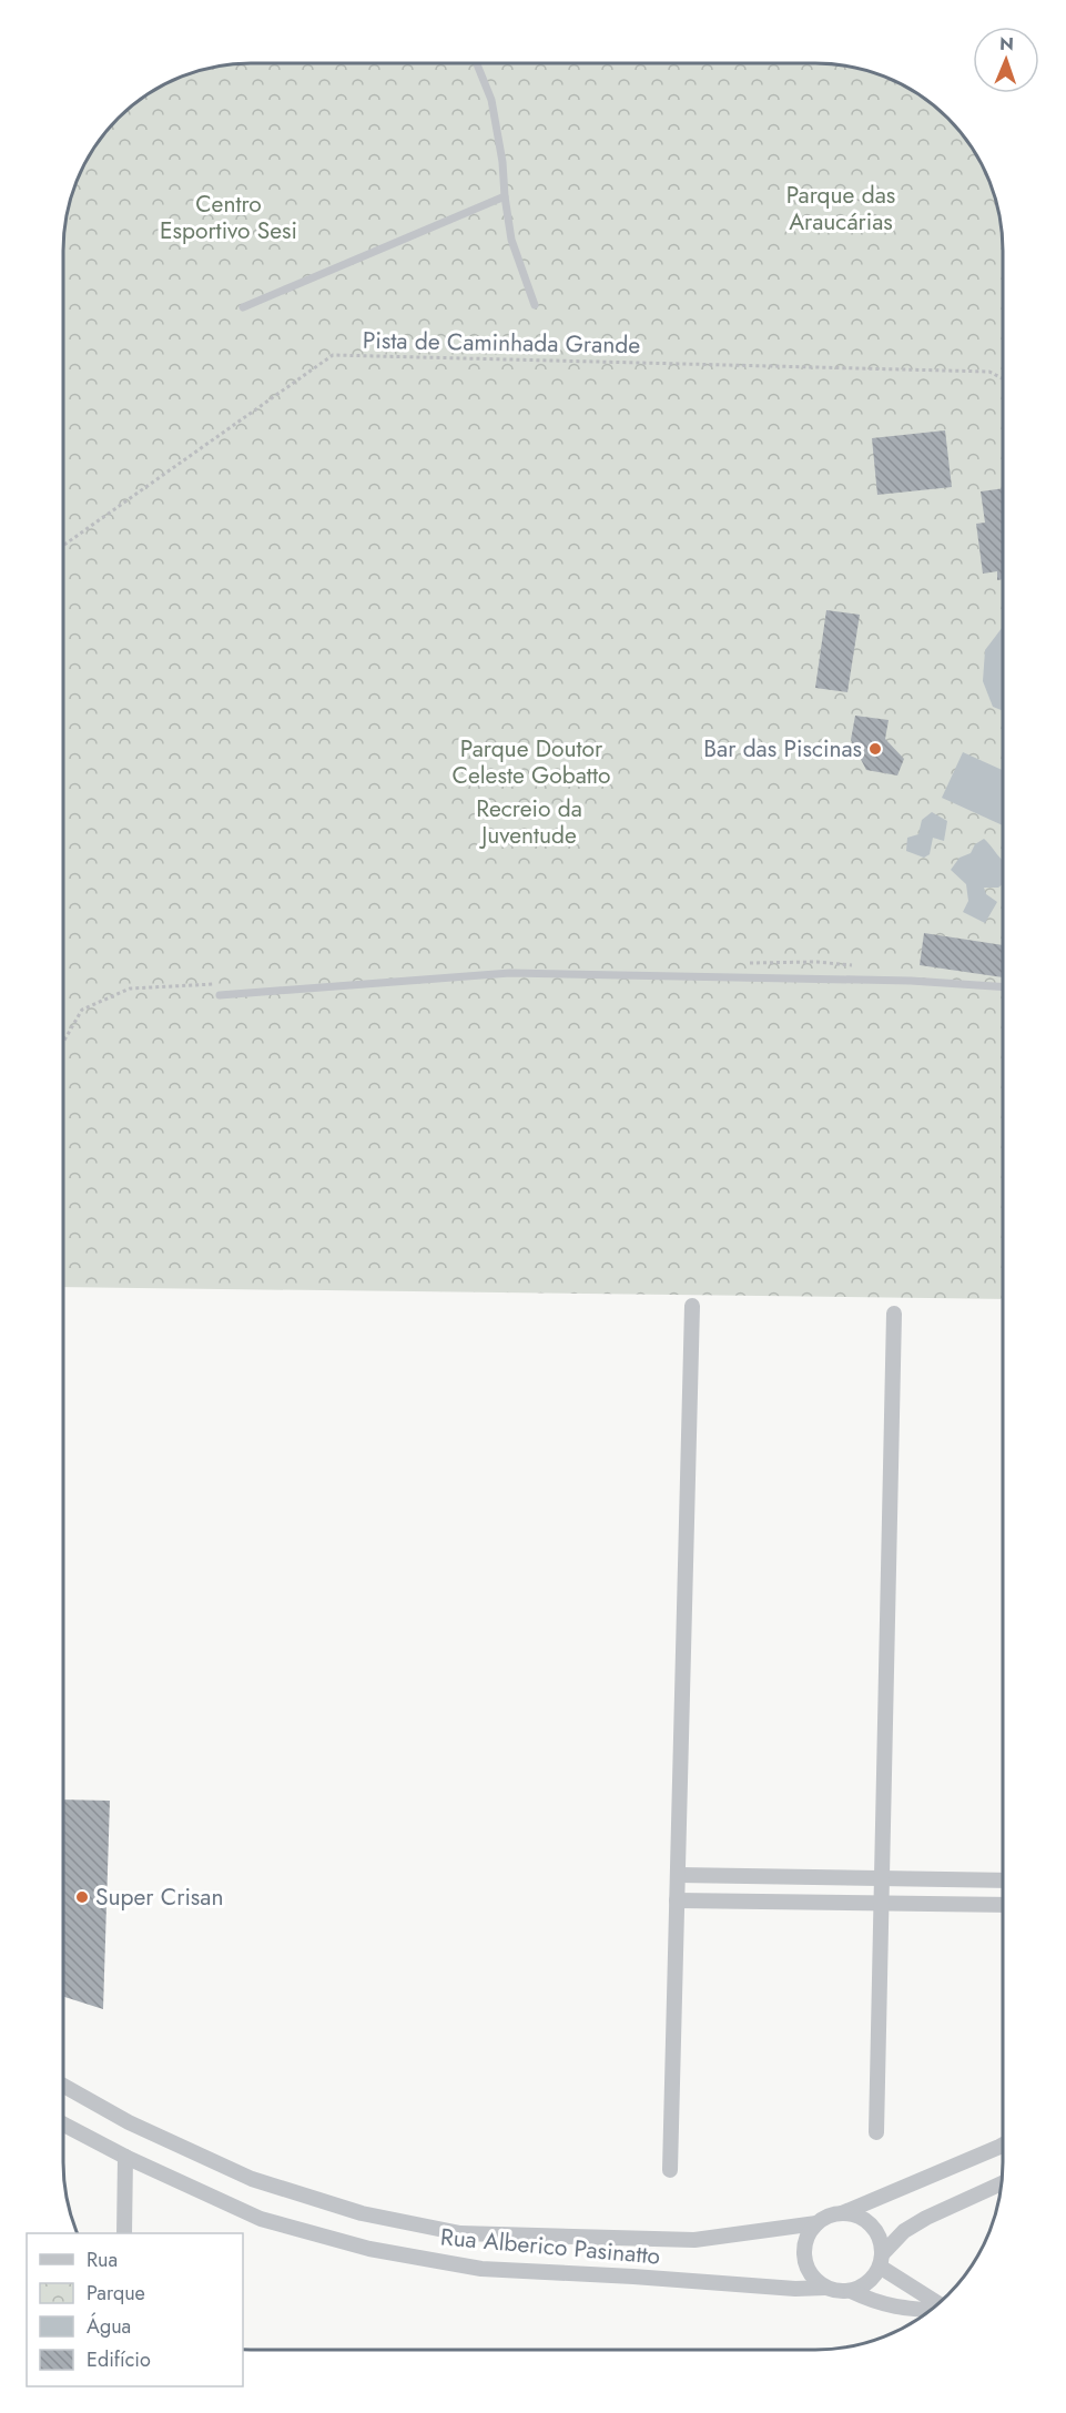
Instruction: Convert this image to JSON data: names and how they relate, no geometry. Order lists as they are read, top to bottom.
{
  "streets": {
    "street": ["Rua Alberico Pasinatto"],
    "path": ["Pista de Caminhada Grande"]
  },
  "parks": [
    "Parque das Araucárias",
    "Centro Esportivo Sesi",
    "Parque Doutor Celeste Gobatto",
    "Recreio da Juventude"
  ],
  "places": ["Bar das Piscinas", "Super Crisan"],
  "legend": [
    "Rua",
    "Parque",
    "Água",
    "Edifício"
  ],
  "north": "top"
}
